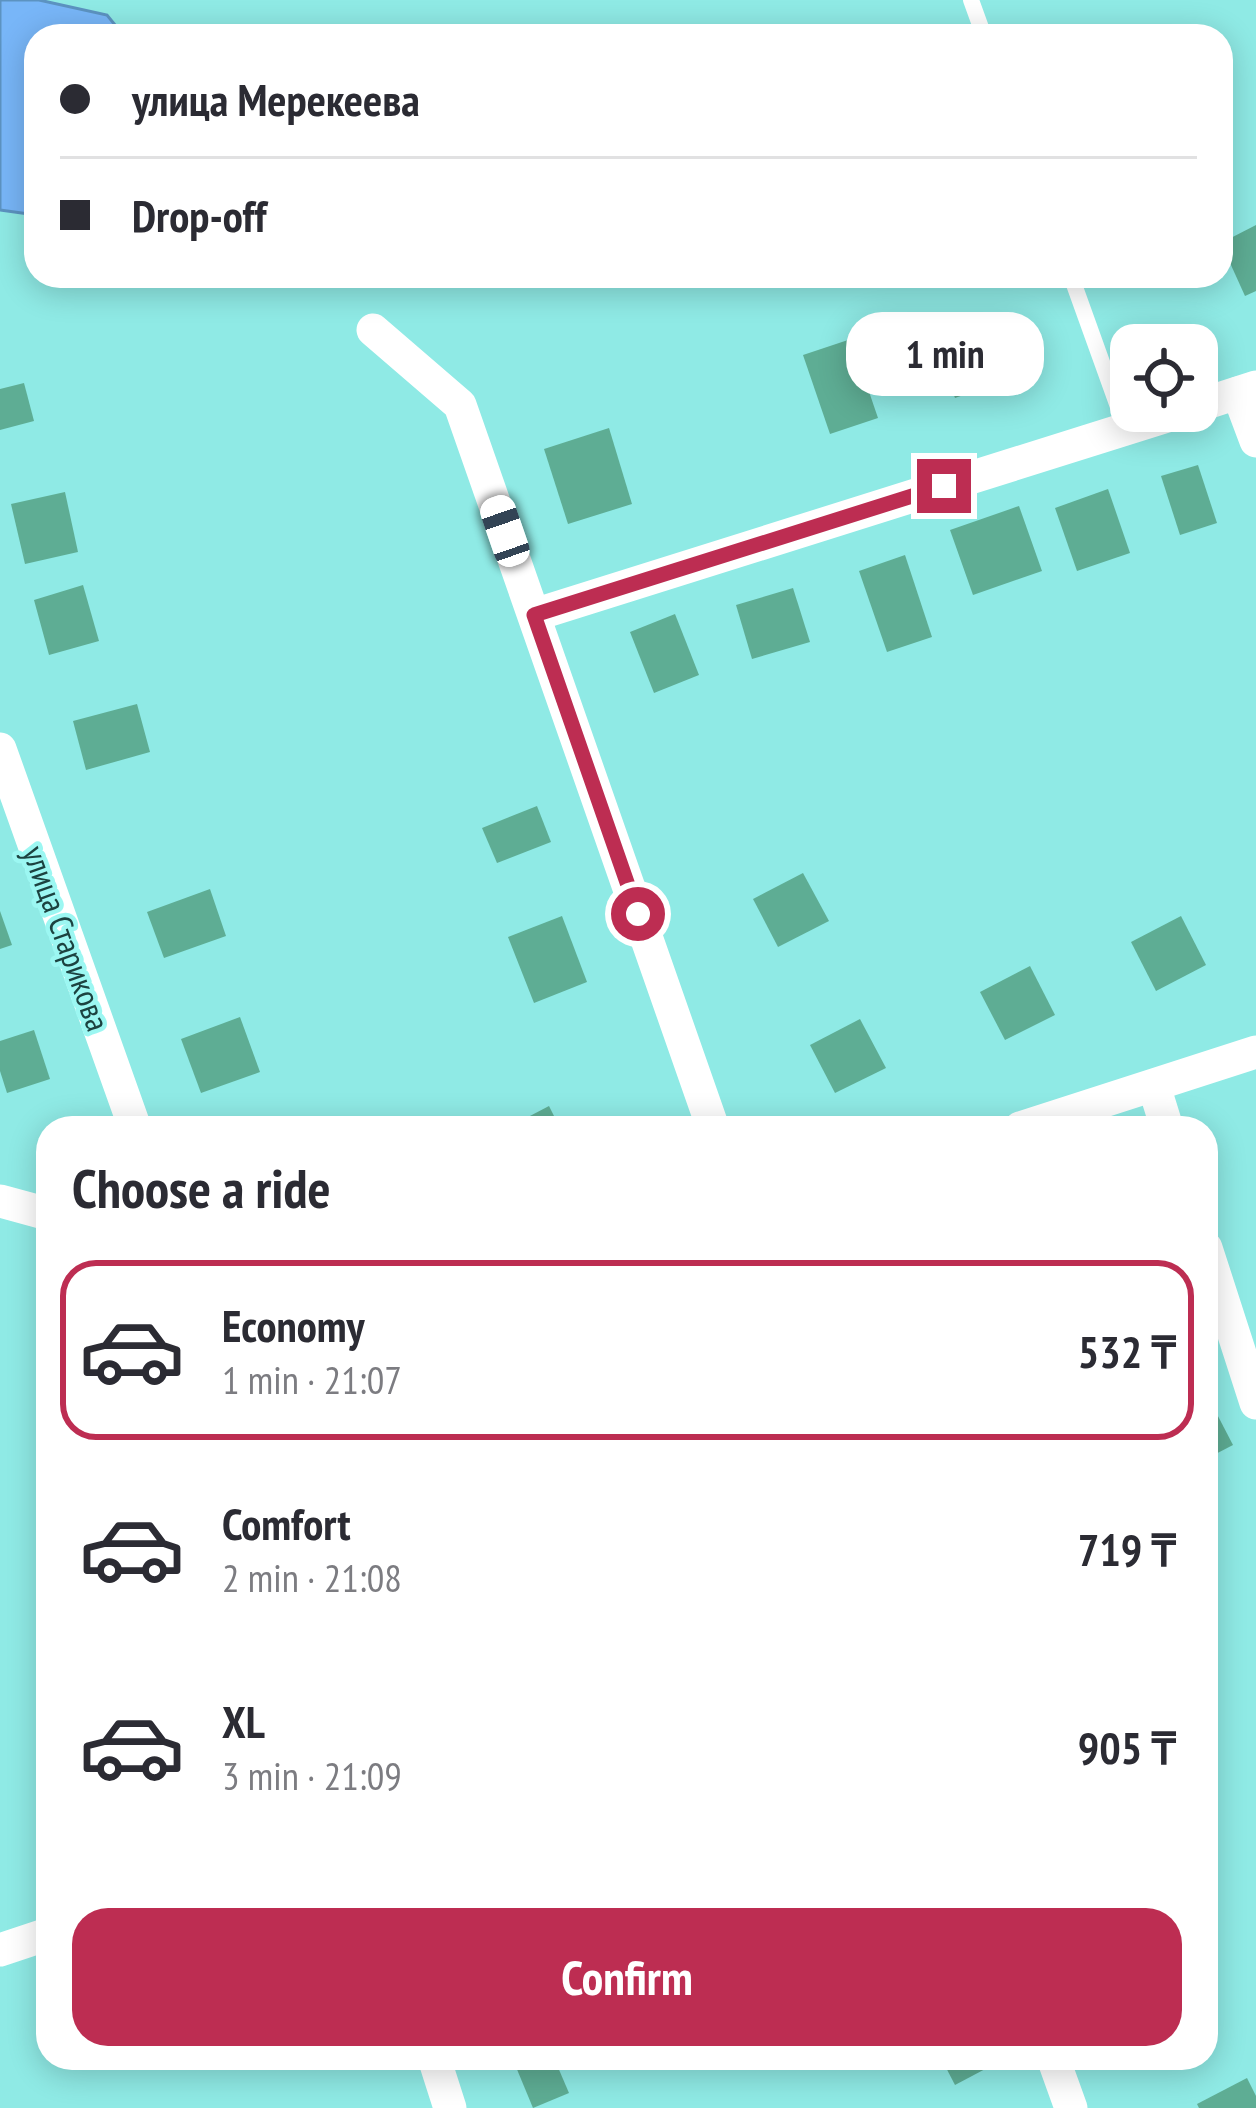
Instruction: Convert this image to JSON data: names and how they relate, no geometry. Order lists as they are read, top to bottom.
{
  "streets": {
    "street": ["улица Старикова"]
  },
  "page": {
    "banner": ["улица Мерекеева", "Drop-off"],
    "bubble": "1 min",
    "heading": "Choose a ride",
    "list": [
      {
        "name": "Economy",
        "note": "1 min · 21:07",
        "value": "532 ₸"
      },
      {
        "name": "Comfort",
        "note": "2 min · 21:08",
        "value": "719 ₸"
      },
      {
        "name": "XL",
        "note": "3 min · 21:09",
        "value": "905 ₸"
      }
    ],
    "buttons": "Confirm"
  }
}
